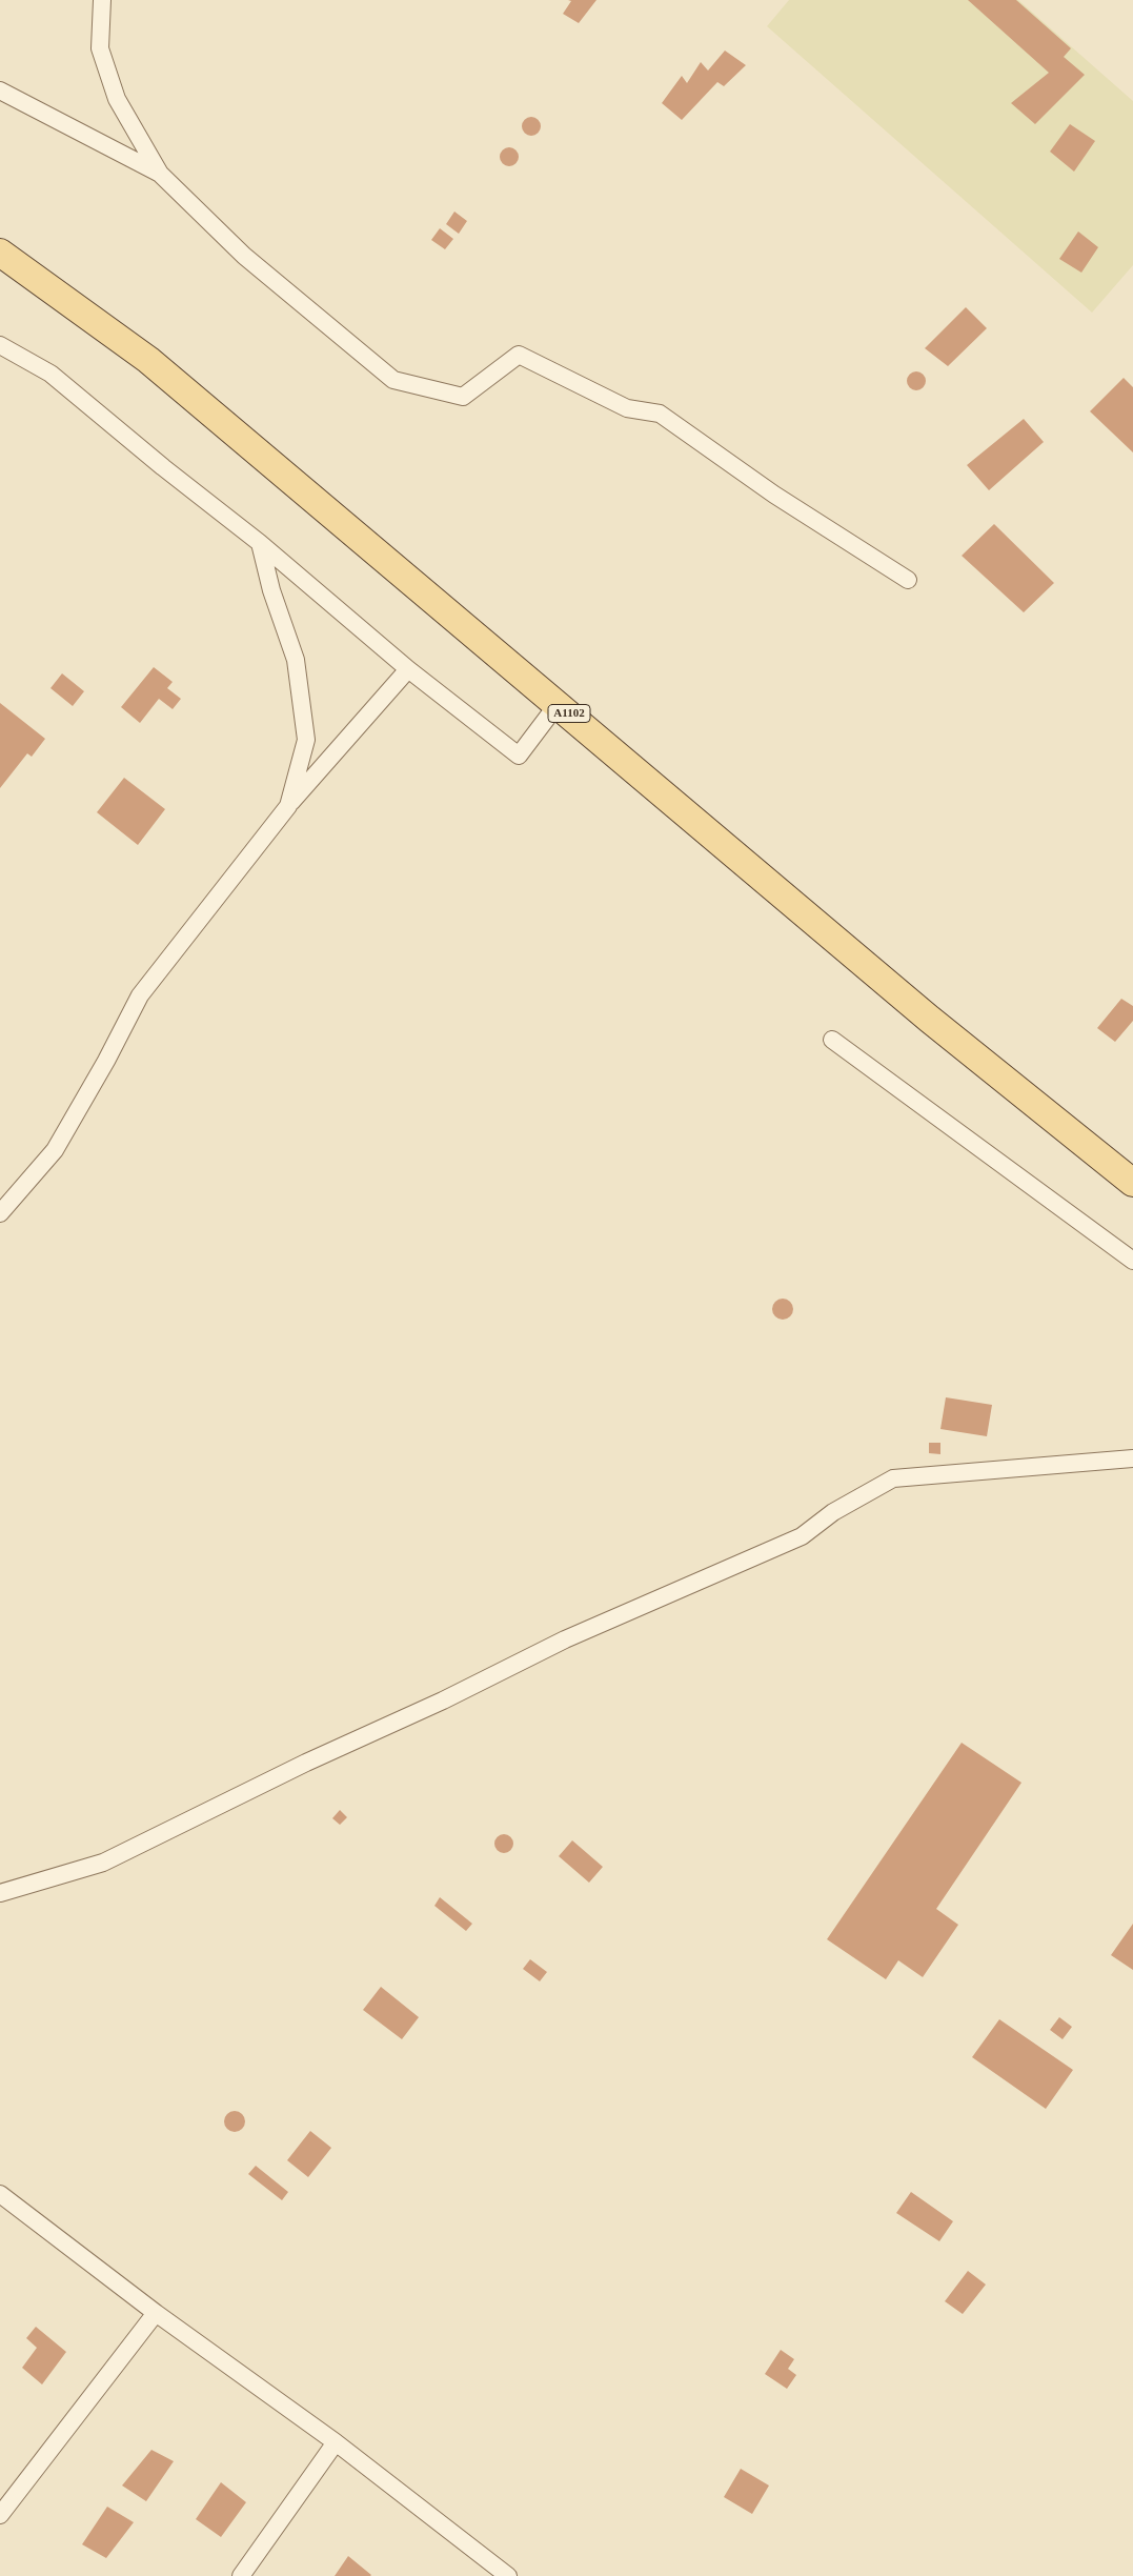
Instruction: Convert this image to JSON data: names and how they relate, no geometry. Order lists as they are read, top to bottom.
{
  "streets": {
    "main road": ["A1102"]
  }
}
